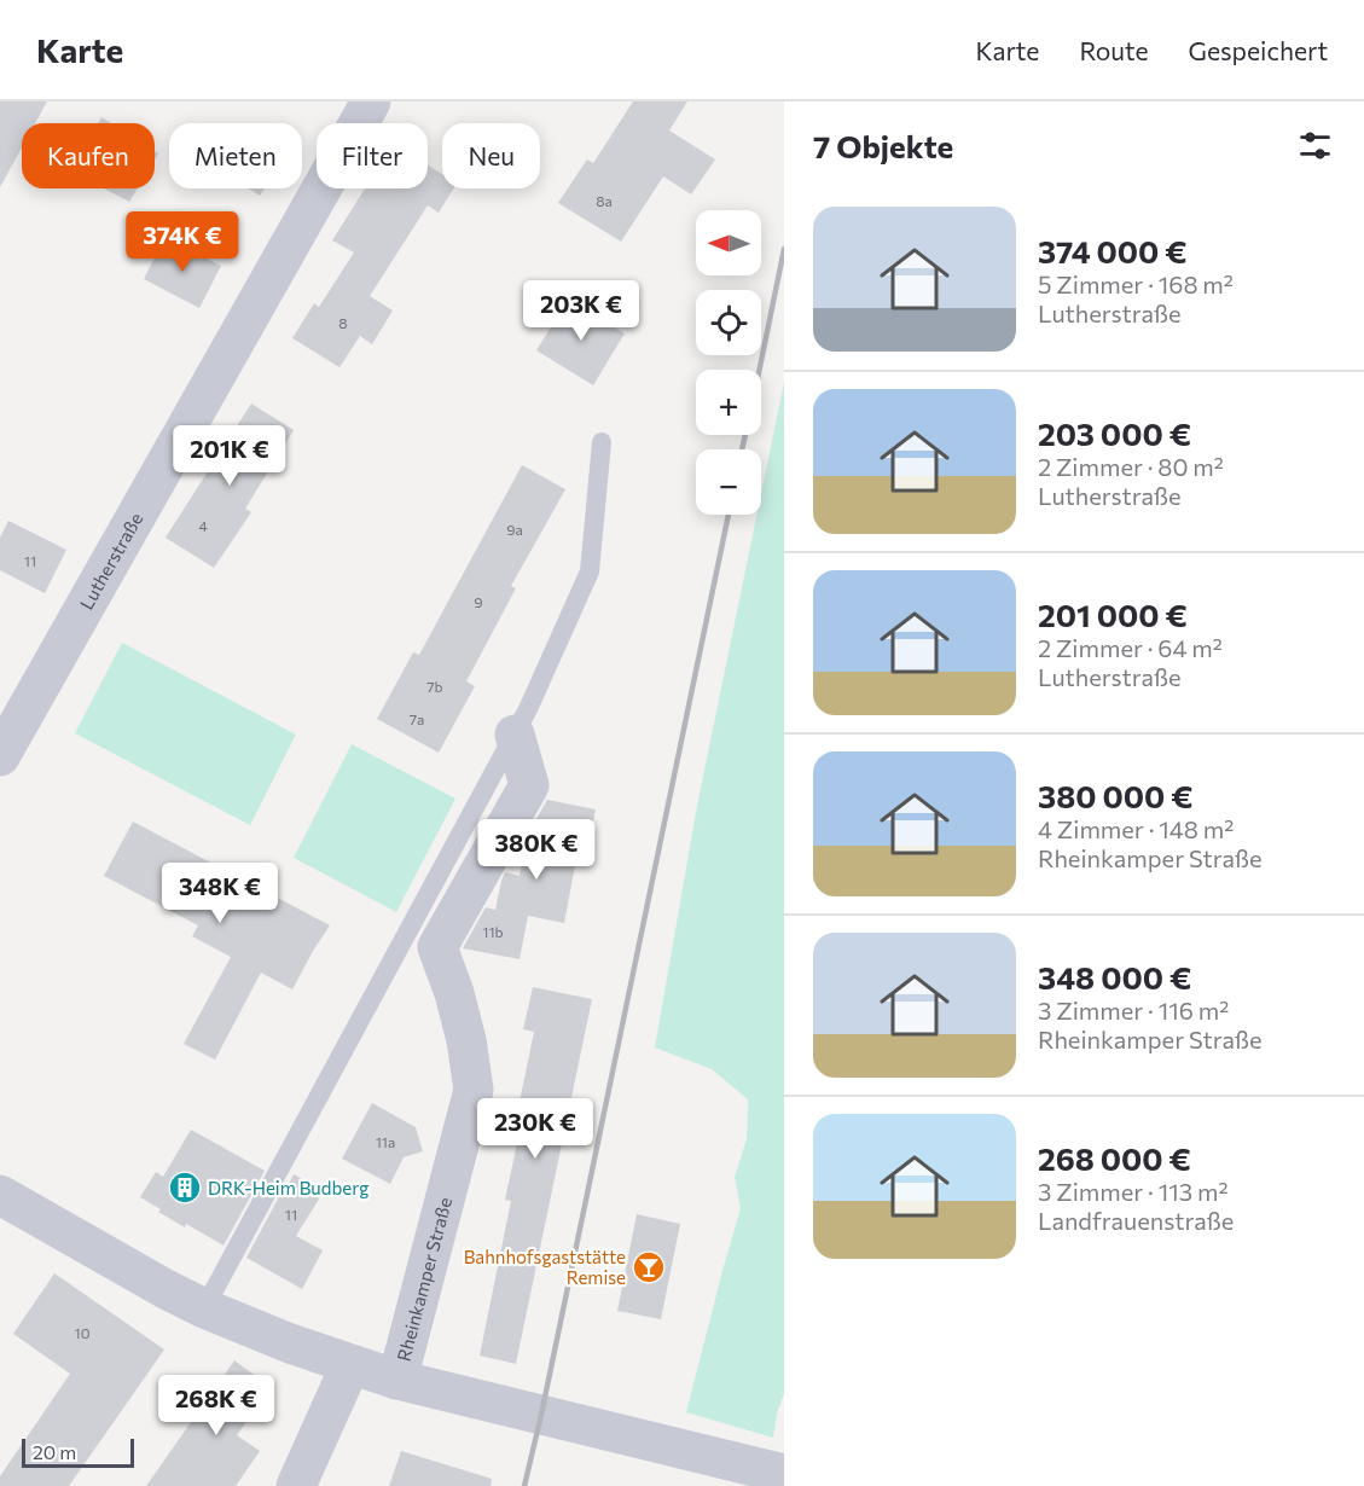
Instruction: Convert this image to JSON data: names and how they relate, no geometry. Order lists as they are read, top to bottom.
{
  "streets": {
    "street": ["Lutherstraße", "Rheinkamper Straße"]
  },
  "places": {
    "building": ["DRK-Heim Budberg"],
    "bar": ["Bahnhofsgaststätte Remise"]
  },
  "house_numbers": [
    "8a",
    "8",
    "4",
    "9a",
    "11",
    "9",
    "7b",
    "7a",
    "11b",
    "11a",
    "11",
    "10"
  ],
  "scale_bar": "20 m",
  "north": "left",
  "page": {
    "header": "Karte",
    "nav": ["Karte", "Route", "Gespeichert"],
    "heading": "7 Objekte",
    "chip": [
      "Kaufen",
      "Mieten",
      "Filter",
      "Neu"
    ],
    "list": [
      {
        "name": "374 000 €",
        "note": "5 Zimmer · 168 m² · Lutherstraße"
      },
      {
        "name": "203 000 €",
        "note": "2 Zimmer · 80 m² · Lutherstraße"
      },
      {
        "name": "201 000 €",
        "note": "2 Zimmer · 64 m² · Lutherstraße"
      },
      {
        "name": "380 000 €",
        "note": "4 Zimmer · 148 m² · Rheinkamper Straße"
      },
      {
        "name": "348 000 €",
        "note": "3 Zimmer · 116 m² · Rheinkamper Straße"
      },
      {
        "name": "268 000 €",
        "note": "3 Zimmer · 113 m² · Landfrauenstraße"
      }
    ],
    "map_buttons": ["+", "−"],
    "price": [
      "374K €",
      "203K €",
      "201K €",
      "380K €",
      "348K €",
      "230K €",
      "268K €"
    ],
    "scale": "20 m"
  }
}
